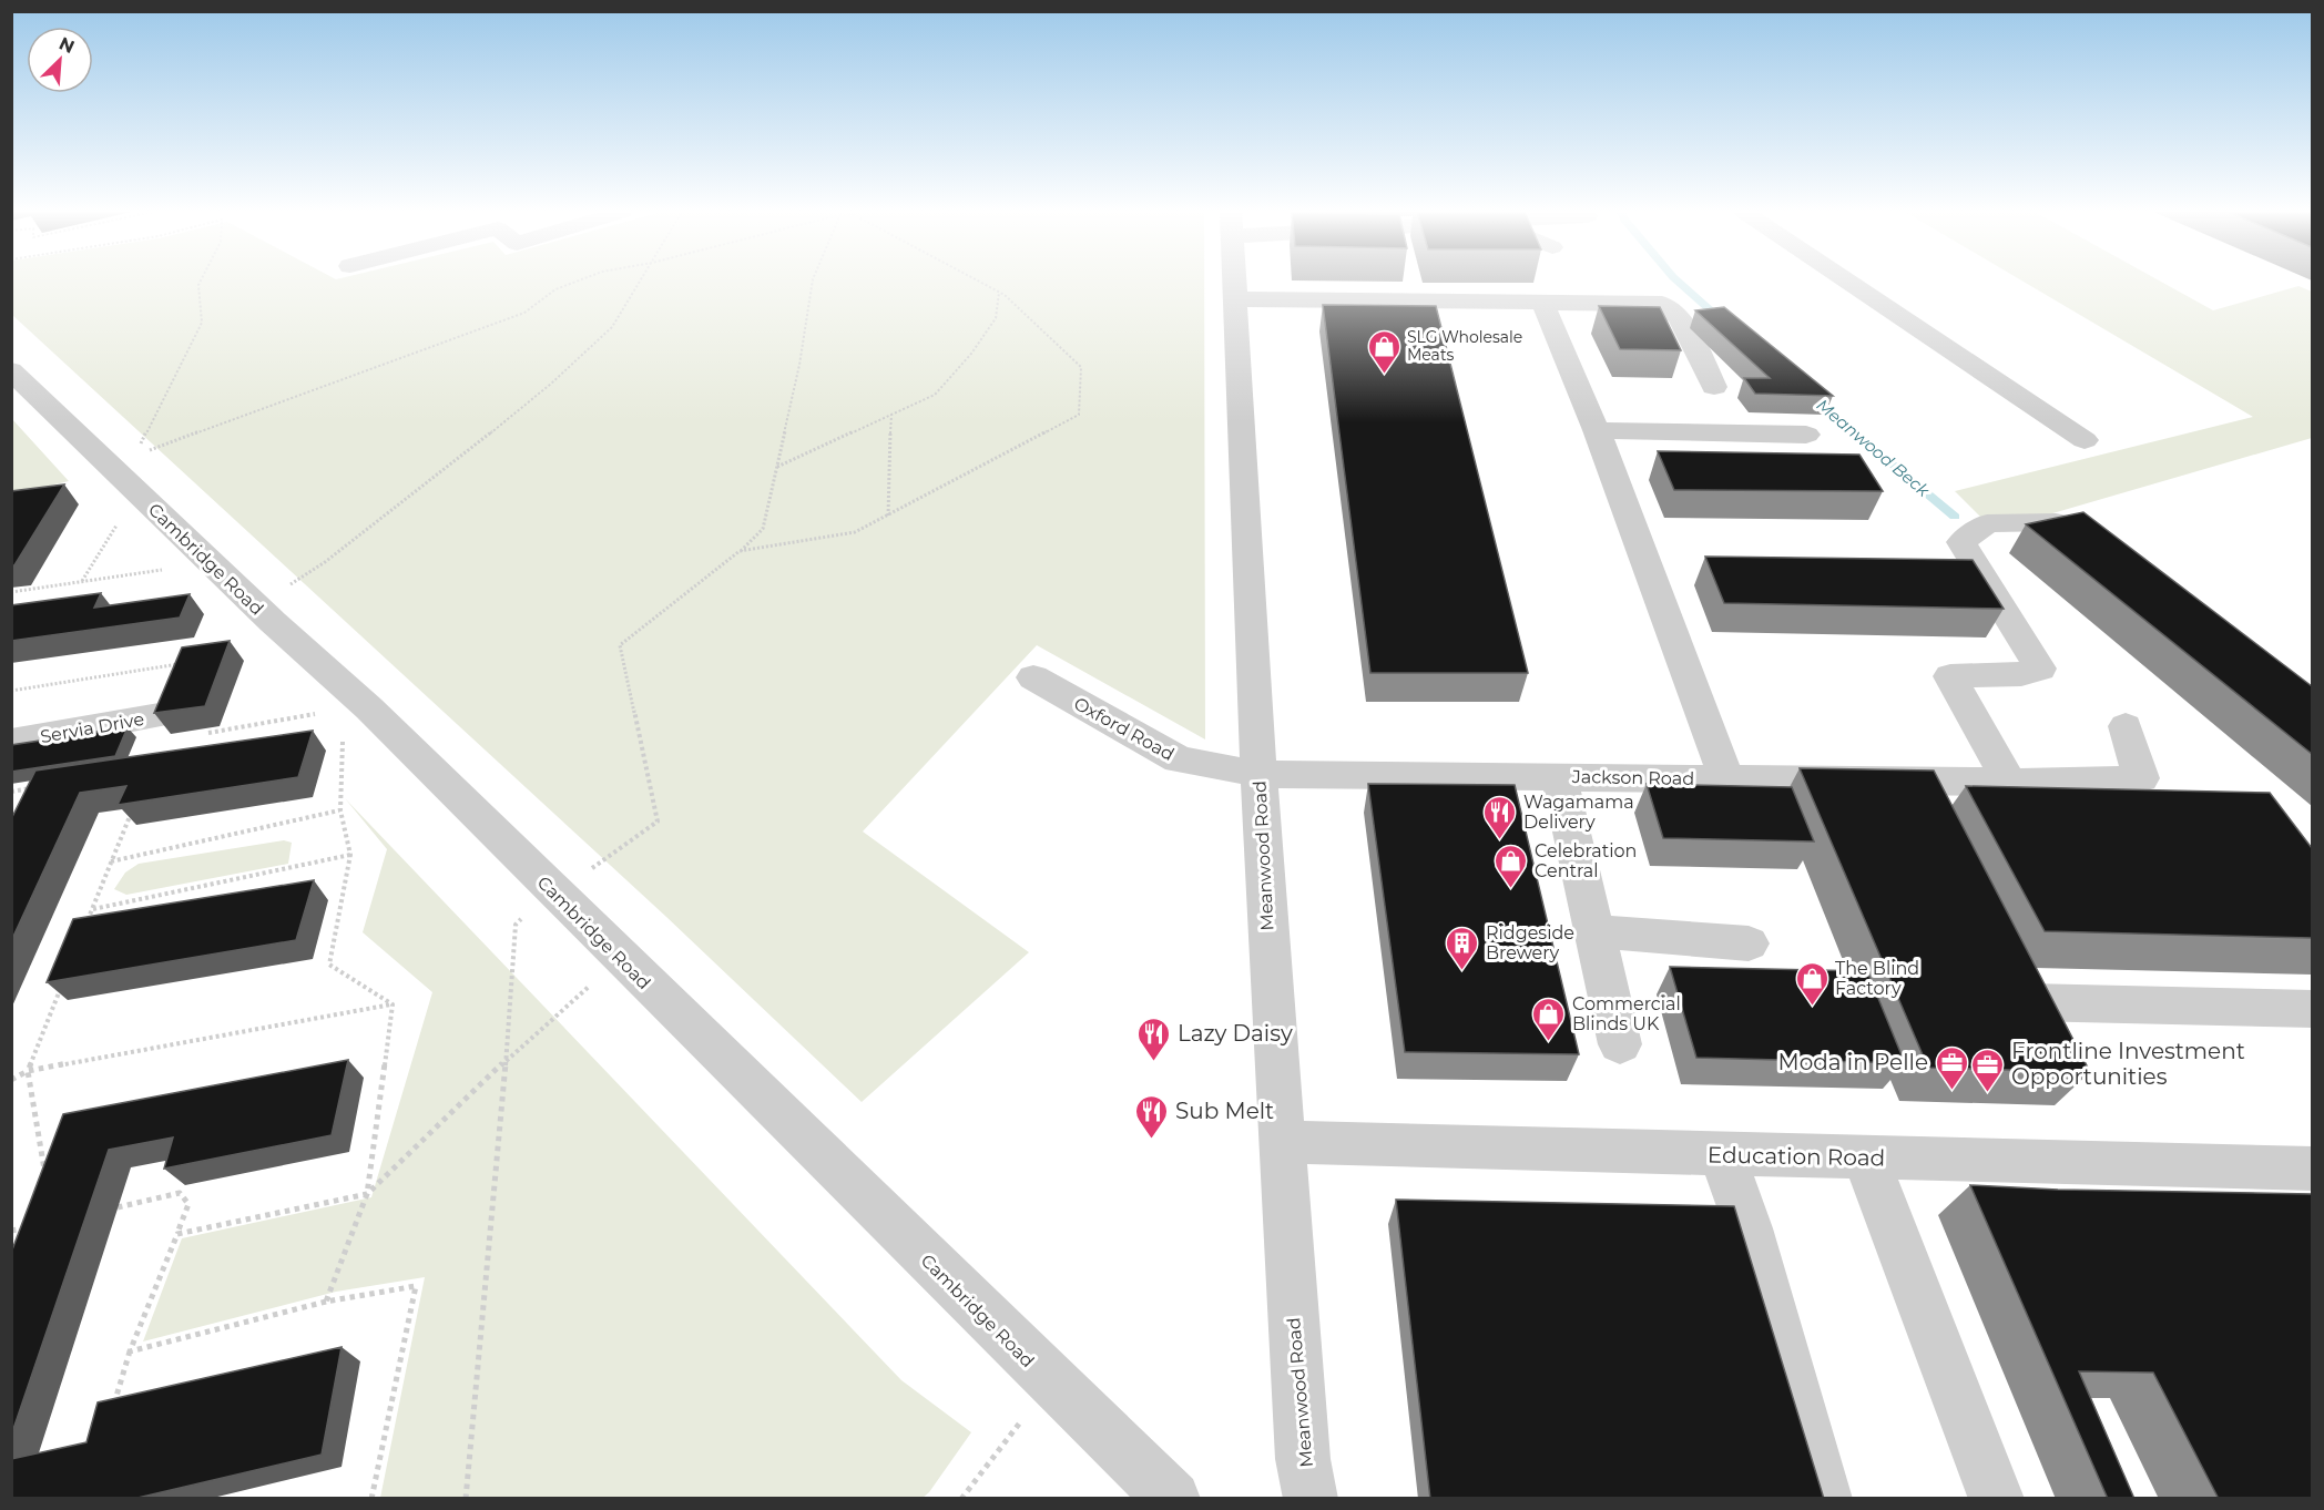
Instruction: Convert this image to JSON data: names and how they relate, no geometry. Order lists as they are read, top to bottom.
{
  "streets": {
    "street": [
      "Cambridge Road",
      "Servia Drive",
      "Oxford Road",
      "Jackson Road",
      "Meanwood Road",
      "Education Road"
    ]
  },
  "crossings": [
    ["Oxford Road", "Jackson Road"],
    ["Oxford Road", "Meanwood Road"],
    ["Jackson Road", "Meanwood Road"],
    ["Meanwood Road", "Education Road"]
  ],
  "water": ["Meanwood Beck"],
  "places": {
    "shop": [
      "SLG Wholesale Meats",
      "Celebration Central",
      "The Blind Factory",
      "Commercial Blinds UK"
    ],
    "restaurant": ["Wagamama Delivery", "Lazy Daisy", "Sub Melt"],
    "building": ["Ridgeside Brewery"],
    "office": ["Moda in Pelle", "Frontline Investment Opportunities"]
  },
  "north": "top right"
}
